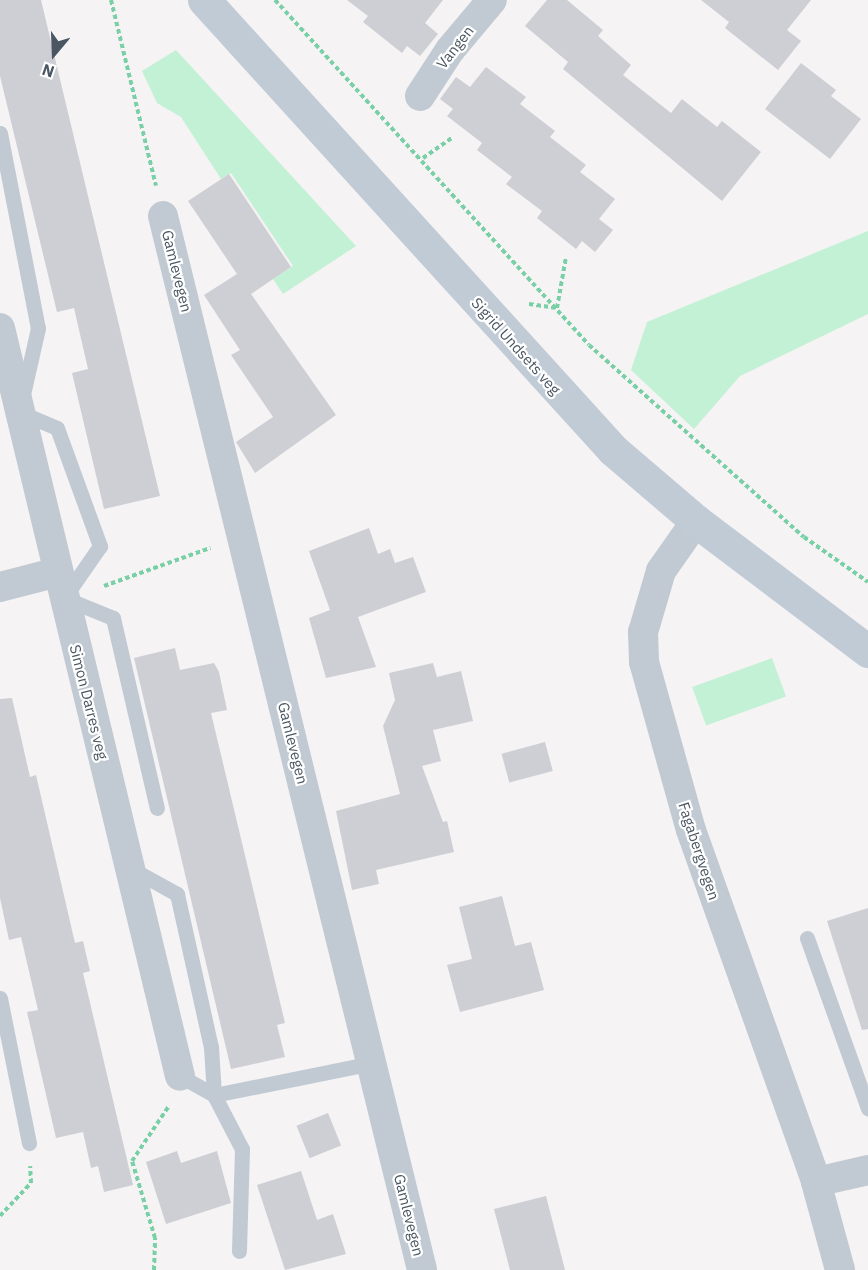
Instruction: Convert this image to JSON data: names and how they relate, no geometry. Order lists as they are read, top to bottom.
{
  "streets": {
    "street": [
      "Vangen",
      "Gamlevegen",
      "Sigrid Undsets veg",
      "Simon Darres veg",
      "Fagabergvegen"
    ]
  },
  "crossings": [
    ["Sigrid Undsets veg", "Fagabergvegen"]
  ],
  "north": "bottom"
}
